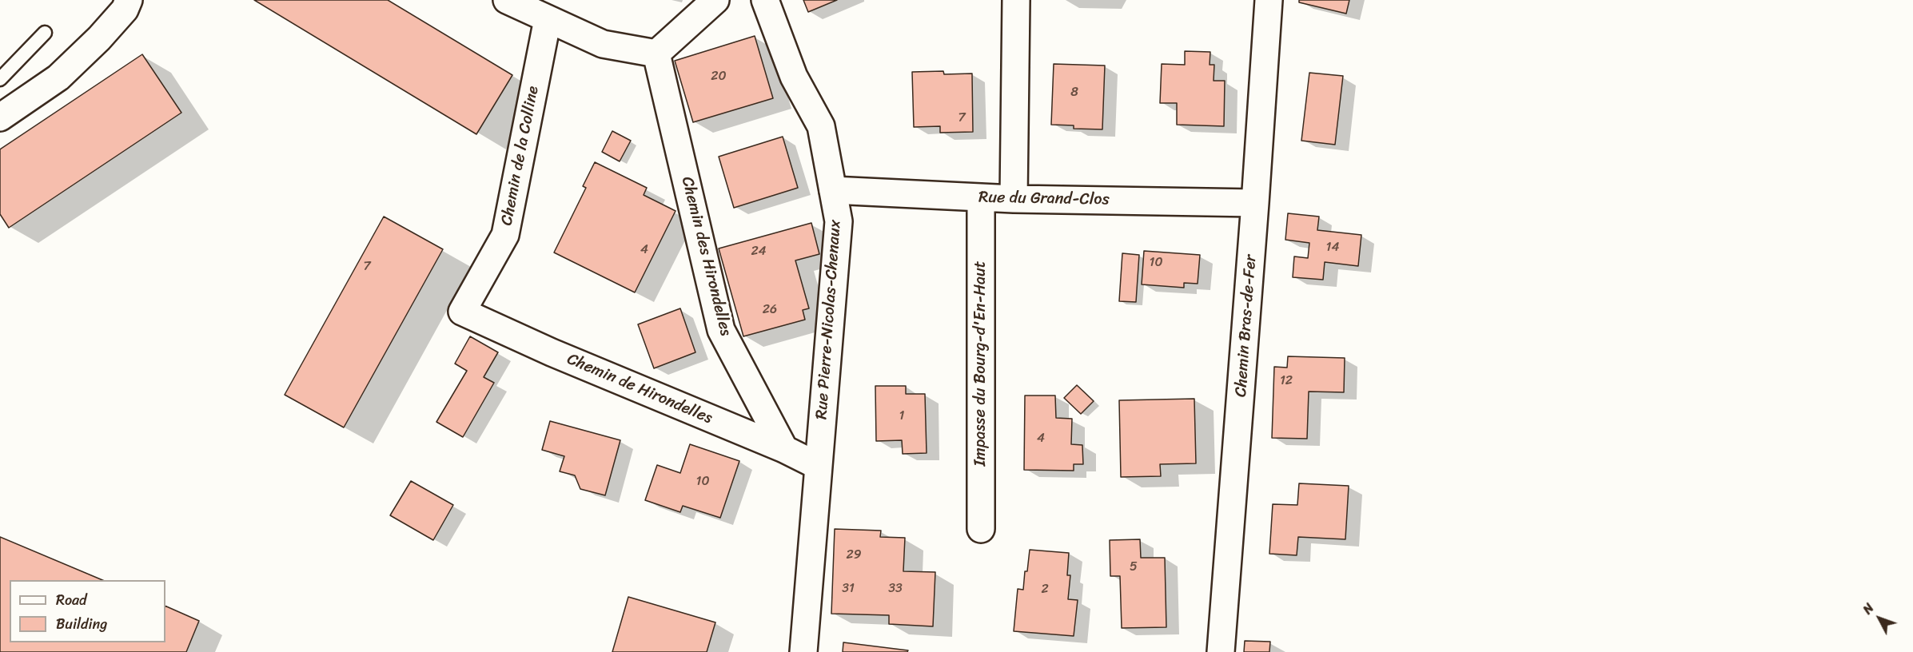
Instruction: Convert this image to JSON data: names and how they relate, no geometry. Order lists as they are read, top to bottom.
{
  "streets": {
    "street": [
      "Chemin de la Colline",
      "Rue du Grand-Clos",
      "Chemin des Hirondelles",
      "Rue Pierre-Nicolas-Chenaux",
      "Chemin Bras-de-Fer",
      "Impasse du Bourg-d'En-Haut",
      "Chemin de Hirondelles"
    ]
  },
  "crossings": [
    ["Chemin de la Colline", "Chemin de Hirondelles"],
    ["Rue du Grand-Clos", "Rue Pierre-Nicolas-Chenaux"],
    ["Rue du Grand-Clos", "Chemin Bras-de-Fer"],
    ["Rue du Grand-Clos", "Impasse du Bourg-d'En-Haut"],
    ["Chemin des Hirondelles", "Chemin de Hirondelles"],
    ["Rue Pierre-Nicolas-Chenaux", "Chemin de Hirondelles"]
  ],
  "house_numbers": [
    "20",
    "8",
    "7",
    "14",
    "4",
    "24",
    "10",
    "7",
    "26",
    "12",
    "1",
    "4",
    "10",
    "29",
    "5",
    "31",
    "33",
    "2"
  ],
  "legend": ["Road", "Building"],
  "north": "top left"
}
